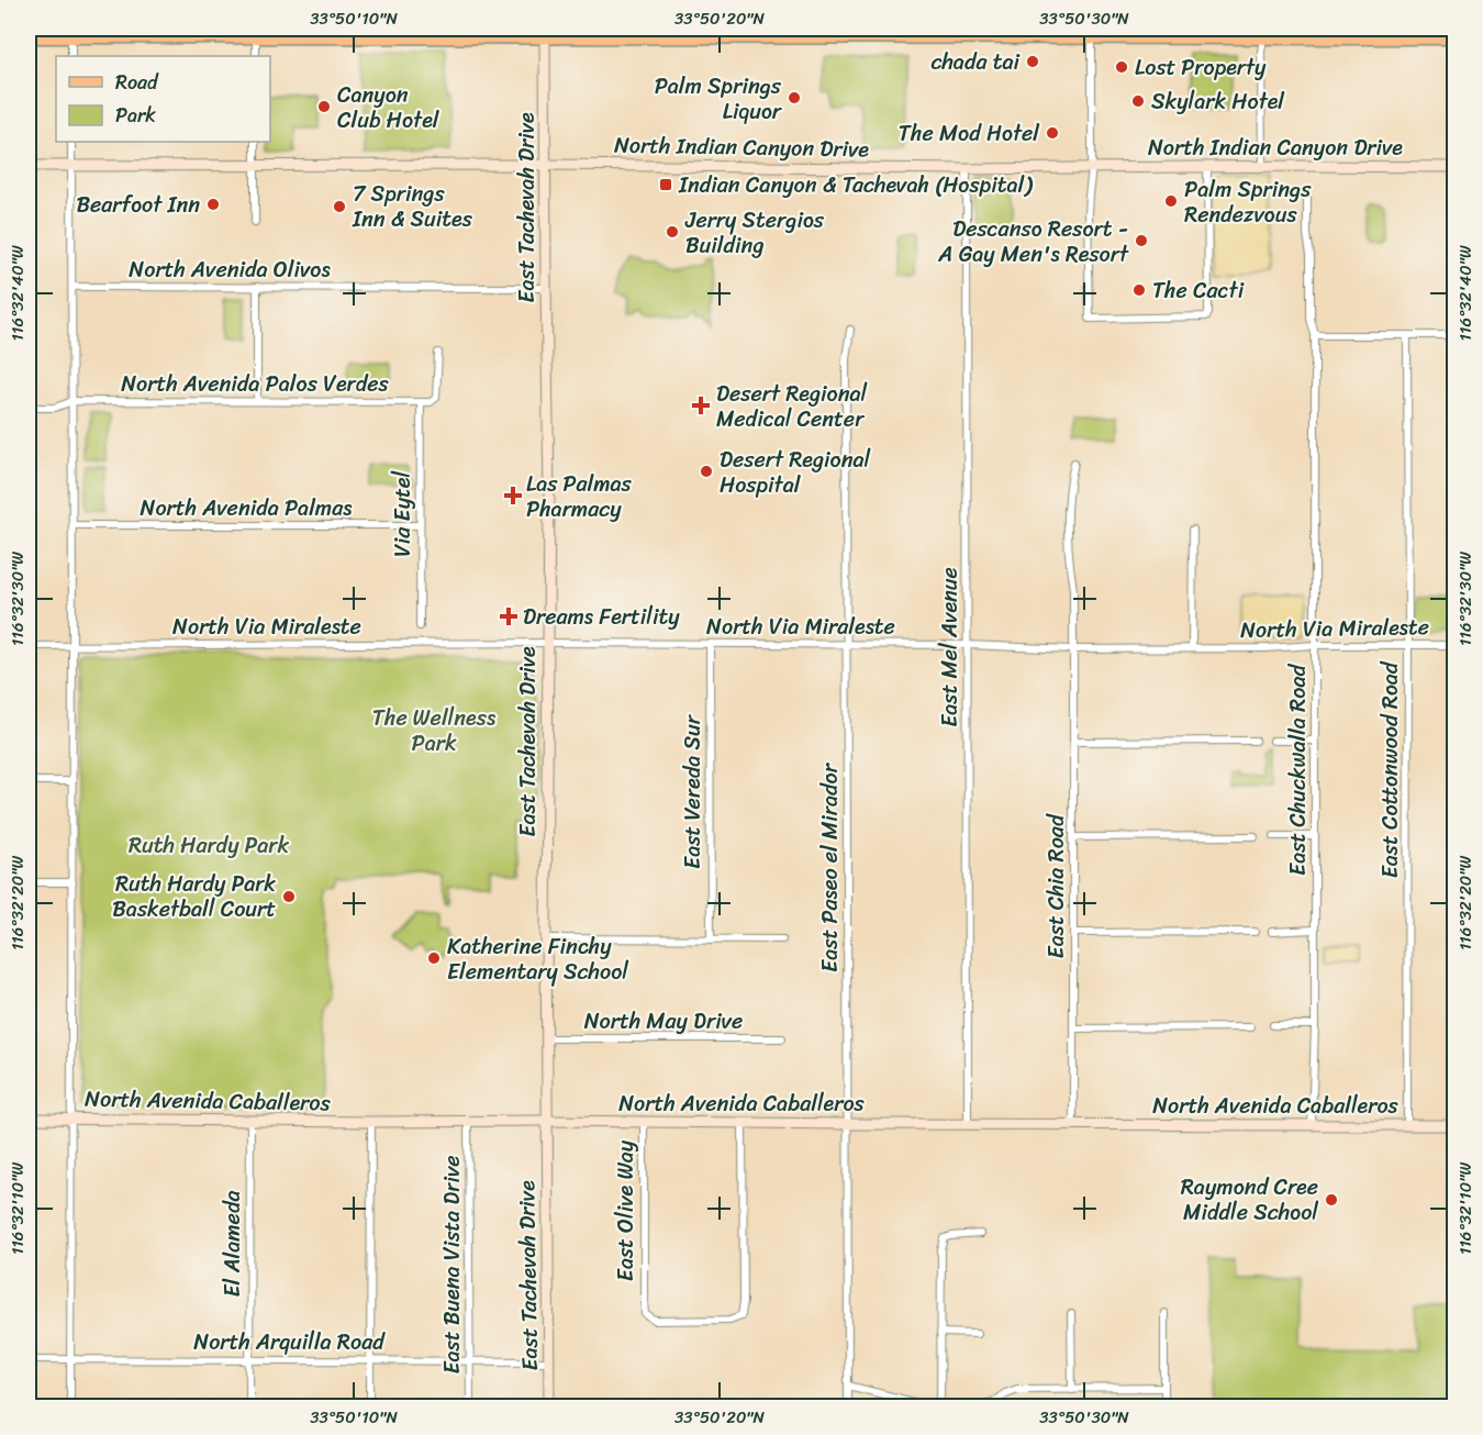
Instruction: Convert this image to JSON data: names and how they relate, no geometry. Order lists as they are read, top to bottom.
{
  "streets": {
    "street": [
      "North Indian Canyon Drive",
      "East Tachevah Drive",
      "North Avenida Olivos",
      "North Avenida Palos Verdes",
      "North Avenida Palmas",
      "Via Eytel",
      "North Via Miraleste",
      "East Mel Avenue",
      "East Chuckwalla Road",
      "East Cottonwood Road",
      "East Vereda Sur",
      "East Paseo el Mirador",
      "East Chia Road",
      "North May Drive",
      "North Avenida Caballeros",
      "East Olive Way",
      "El Alameda",
      "East Buena Vista Drive",
      "North Arquilla Road"
    ]
  },
  "crossings": [
    ["North Indian Canyon Drive", "East Tachevah Drive"],
    ["North Indian Canyon Drive", "East Mel Avenue"],
    ["East Tachevah Drive", "North Avenida Olivos"],
    ["East Tachevah Drive", "North Via Miraleste"],
    ["East Tachevah Drive", "North May Drive"],
    ["East Tachevah Drive", "North Avenida Caballeros"],
    ["East Tachevah Drive", "North Arquilla Road"],
    ["North Avenida Palos Verdes", "Via Eytel"],
    ["North Avenida Palmas", "Via Eytel"],
    ["North Via Miraleste", "East Mel Avenue"],
    ["North Via Miraleste", "East Chuckwalla Road"],
    ["North Via Miraleste", "East Cottonwood Road"],
    ["North Via Miraleste", "East Vereda Sur"],
    ["North Via Miraleste", "East Paseo el Mirador"],
    ["North Via Miraleste", "East Chia Road"],
    ["East Mel Avenue", "North Avenida Caballeros"],
    ["East Chuckwalla Road", "North Avenida Caballeros"],
    ["East Cottonwood Road", "North Avenida Caballeros"],
    ["East Paseo el Mirador", "North Avenida Caballeros"],
    ["East Chia Road", "North Avenida Caballeros"],
    ["North Avenida Caballeros", "East Olive Way"],
    ["North Avenida Caballeros", "El Alameda"],
    ["North Avenida Caballeros", "East Buena Vista Drive"],
    ["El Alameda", "North Arquilla Road"],
    ["East Buena Vista Drive", "North Arquilla Road"]
  ],
  "parks": ["The Wellness Park", "Ruth Hardy Park"],
  "places": {
    "other": [
      "chada tai",
      "Lost Property",
      "Palm Springs Liquor",
      "Skylark Hotel",
      "Canyon Club Hotel",
      "The Mod Hotel",
      "Palm Springs Rendezvous",
      "Bearfoot Inn",
      "7 Springs Inn & Suites",
      "Jerry Stergios Building",
      "Descanso Resort - A Gay Men's Resort",
      "The Cacti",
      "Desert Regional Hospital",
      "Ruth Hardy Park Basketball Court",
      "Katherine Finchy Elementary School",
      "Raymond Cree Middle School"
    ],
    "transit": ["Indian Canyon & Tachevah (Hospital)"],
    "health": ["Desert Regional Medical Center", "Las Palmas Pharmacy", "Dreams Fertility"]
  },
  "legend": ["Road", "Park"],
  "coordinates": [
    "33°50'10\"N",
    "33°50'20\"N",
    "33°50'30\"N",
    "116°32'40\"W",
    "116°32'30\"W",
    "116°32'20\"W",
    "116°32'10\"W"
  ]
}
